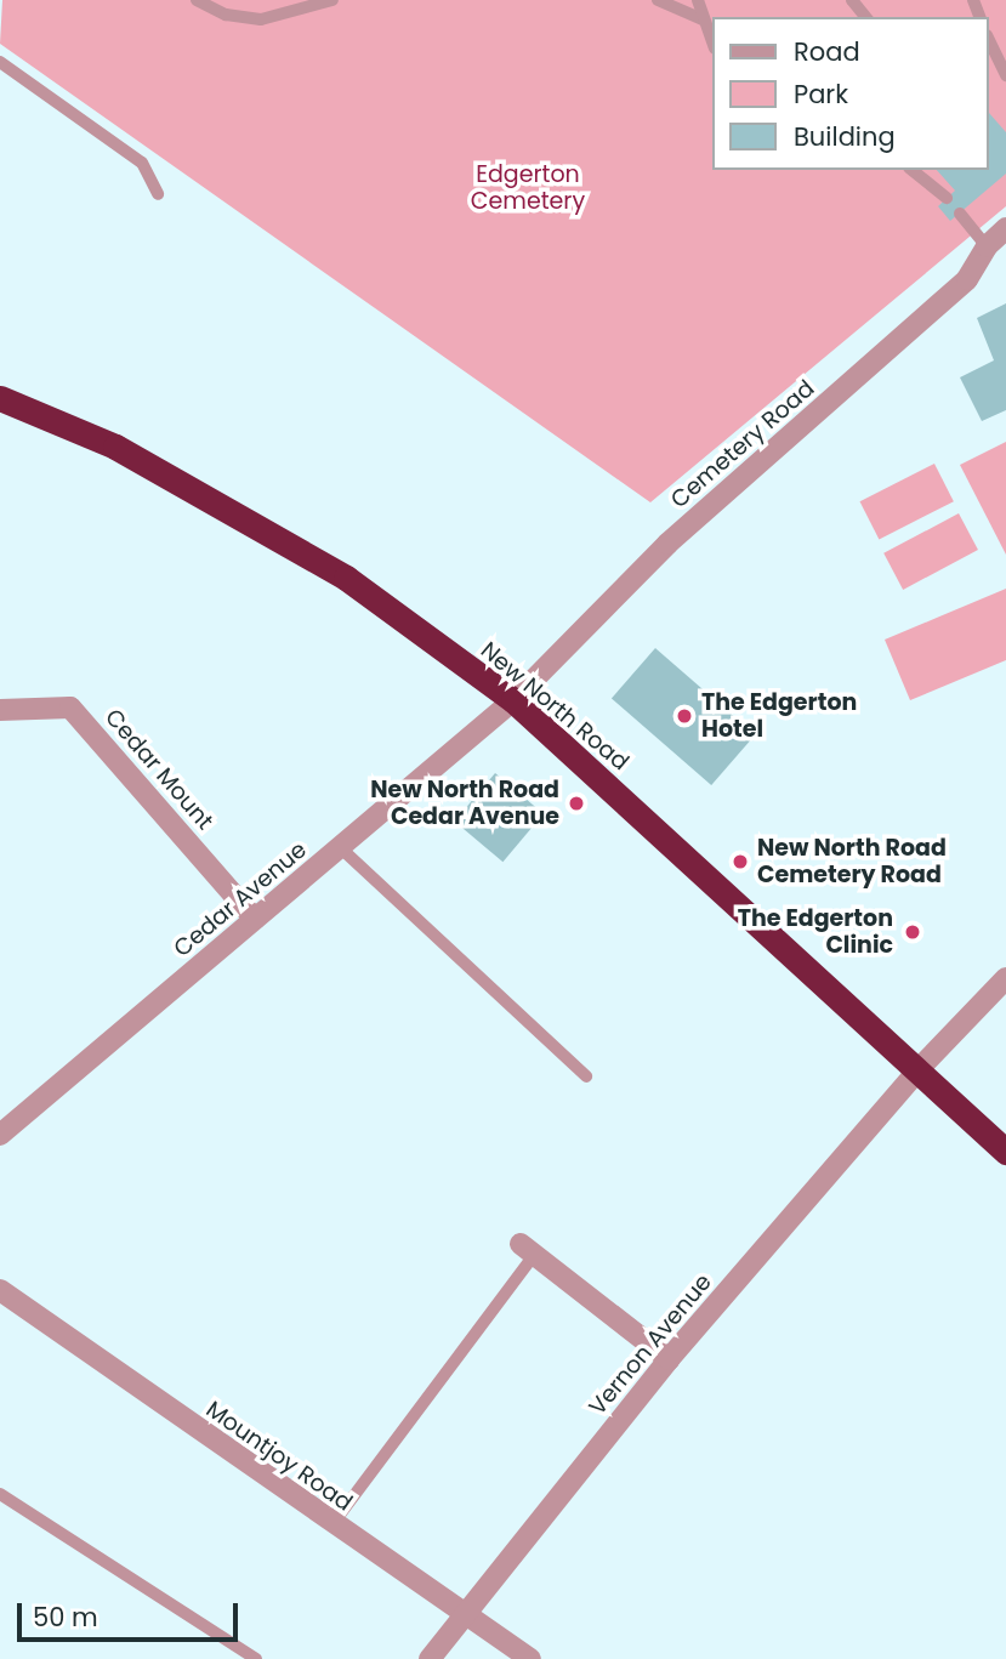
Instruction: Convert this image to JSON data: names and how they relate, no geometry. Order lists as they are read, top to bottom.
{
  "streets": {
    "highway": ["New North Road"],
    "street": [
      "Cemetery Road",
      "Cedar Mount",
      "Cedar Avenue",
      "Vernon Avenue",
      "Mountjoy Road"
    ]
  },
  "crossings": [
    ["Cemetery Road", "New North Road"],
    ["Cemetery Road", "Cedar Avenue"],
    ["New North Road", "Cedar Avenue"],
    ["New North Road", "Vernon Avenue"],
    ["Cedar Mount", "Cedar Avenue"],
    ["Vernon Avenue", "Mountjoy Road"]
  ],
  "parks": ["Edgerton Cemetery"],
  "places": [
    "The Edgerton Hotel",
    "New North Road Cedar Avenue",
    "New North Road Cemetery Road",
    "The Edgerton Clinic"
  ],
  "legend": ["Road", "Park", "Building"],
  "scale_bar": "50 m"
}
